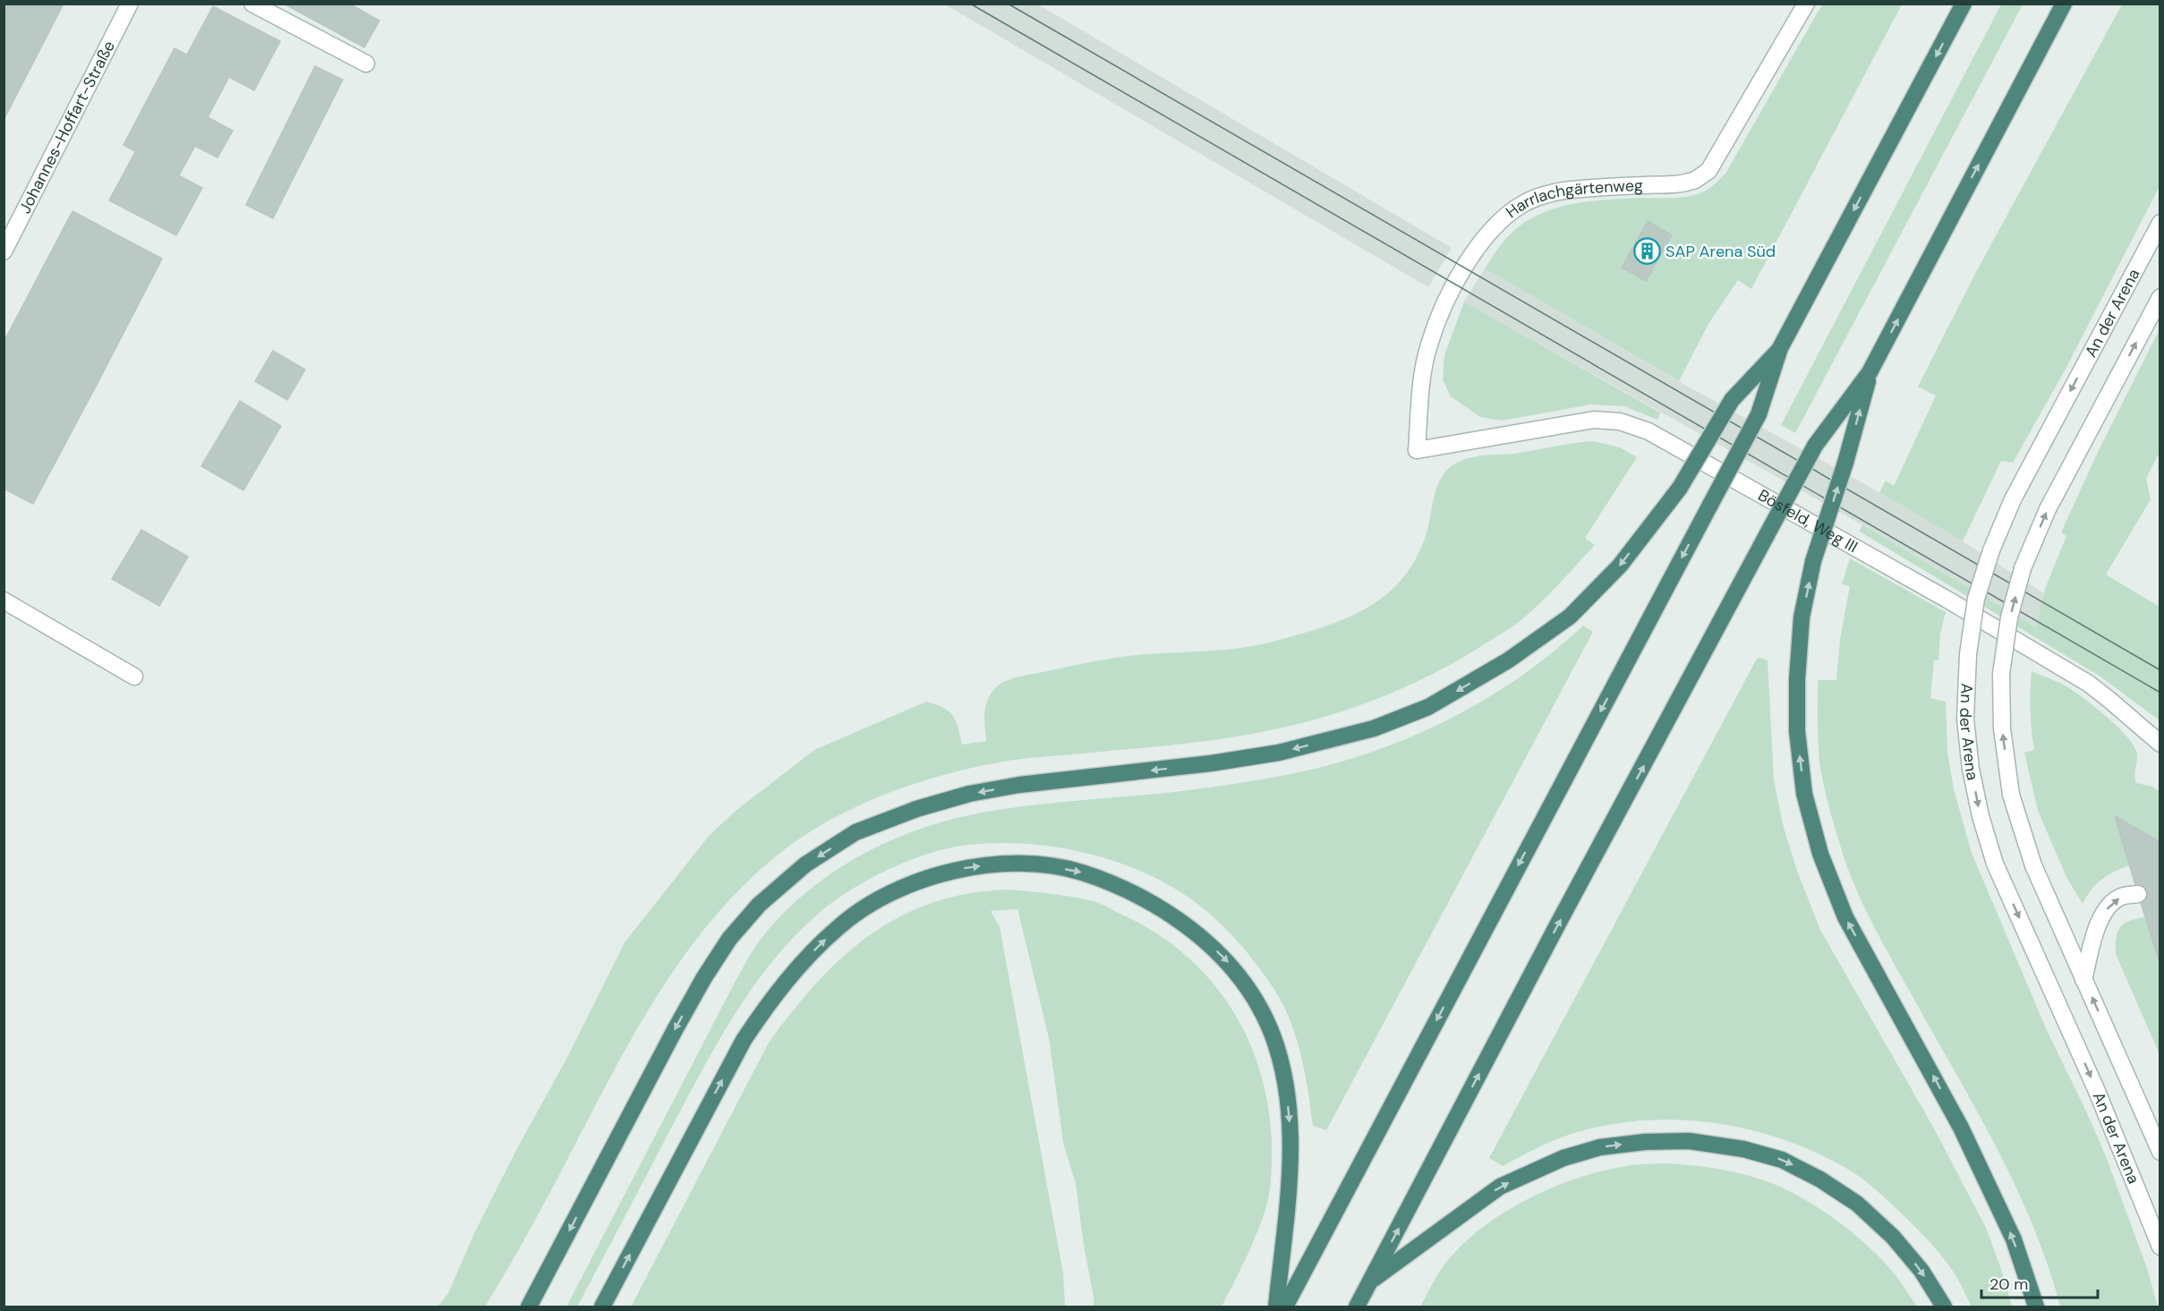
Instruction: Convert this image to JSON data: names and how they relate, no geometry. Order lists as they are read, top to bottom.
{
  "streets": {
    "street": [
      "Johannes-Hoffart-Straße",
      "Harrlachgärtenweg",
      "An der Arena",
      "Bösfeld, Weg III"
    ]
  },
  "crossings": [
    ["Harrlachgärtenweg", "Bösfeld, Weg III"]
  ],
  "places": {
    "building": ["SAP Arena Süd"]
  },
  "scale_bar": "20 m"
}
